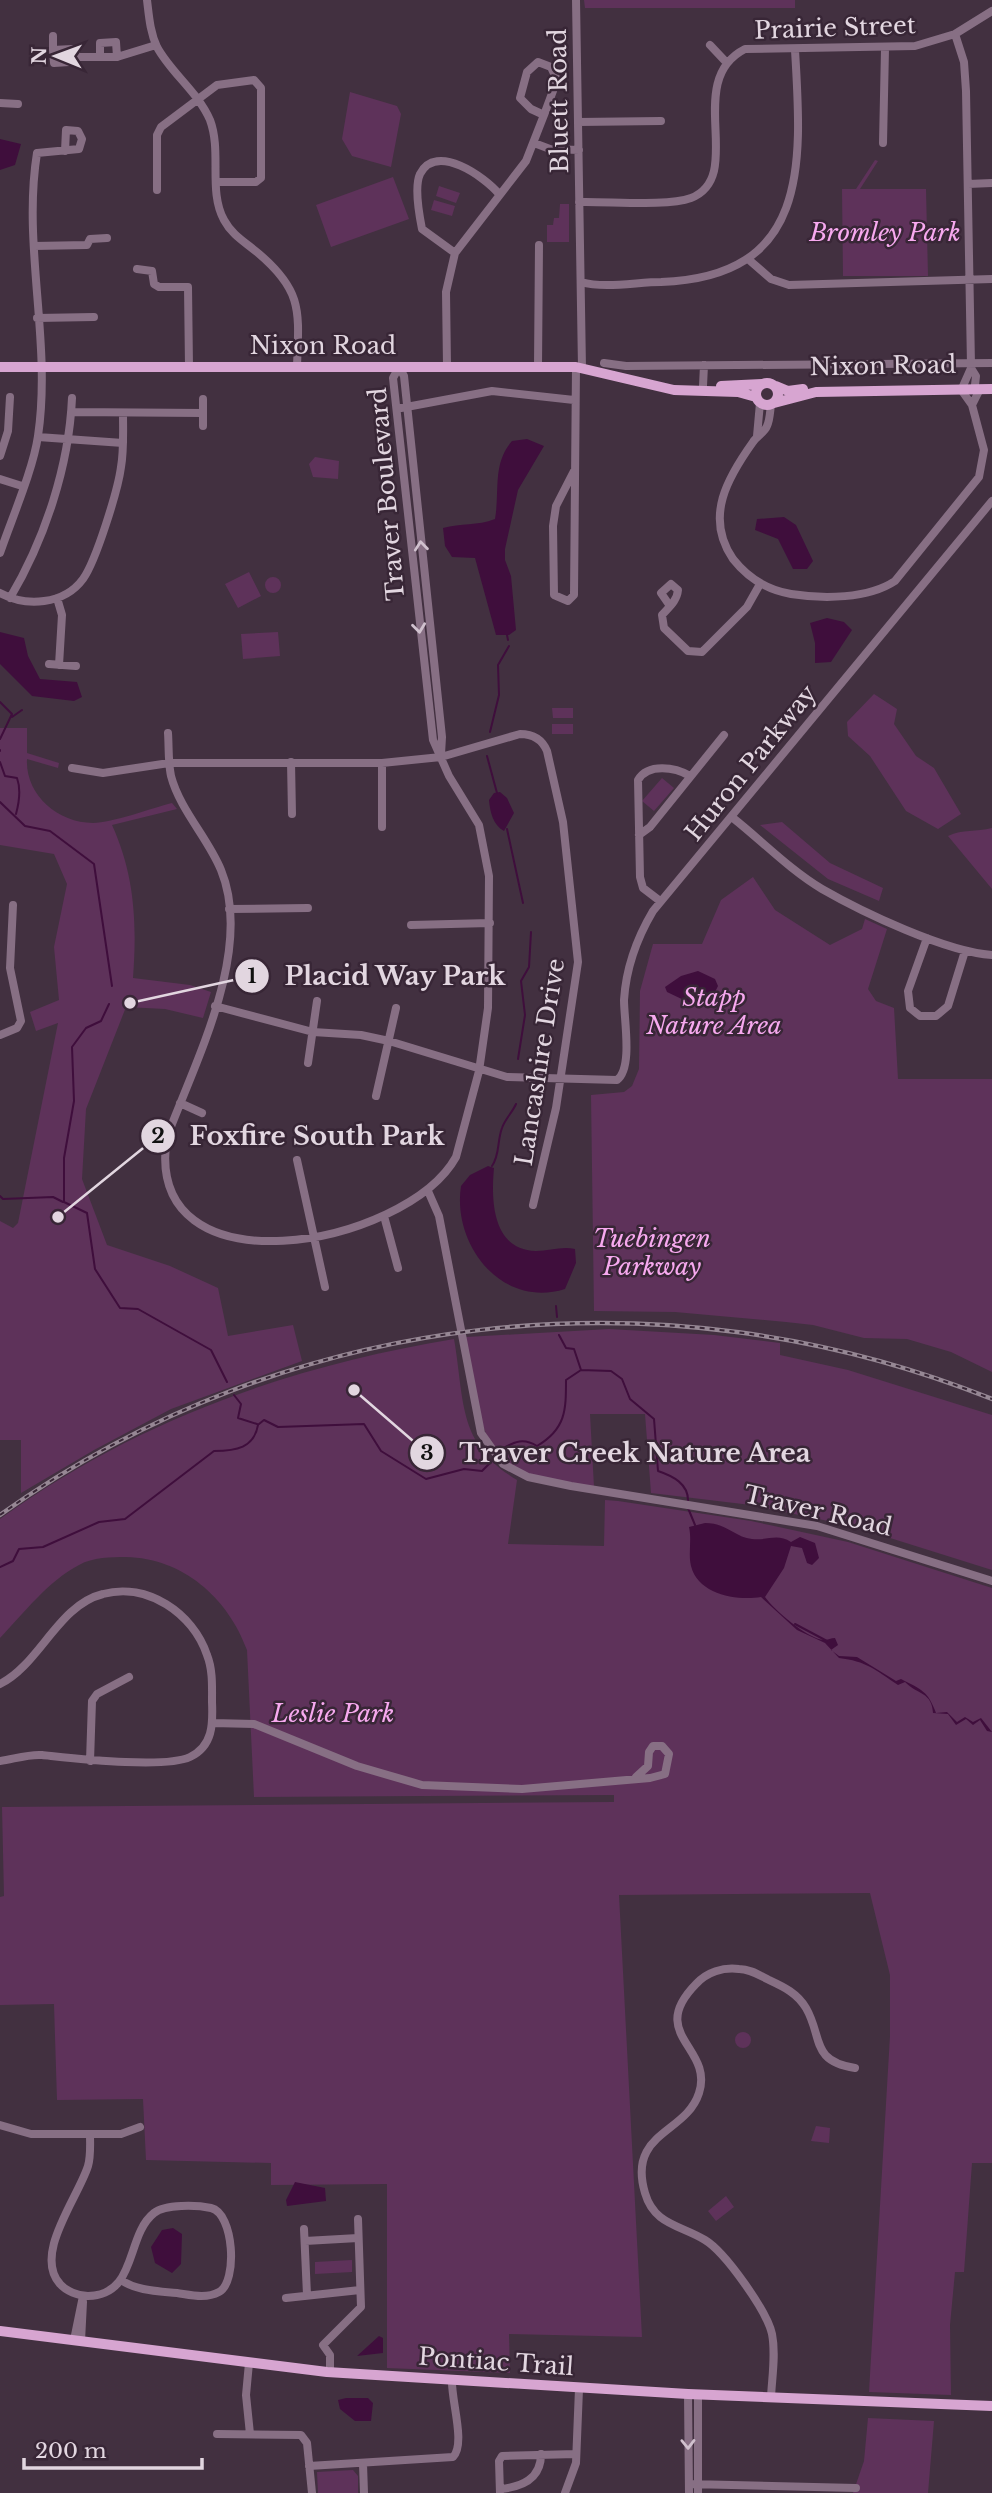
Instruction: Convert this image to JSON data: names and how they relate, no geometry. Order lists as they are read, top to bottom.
{
  "streets": {
    "main road": ["Nixon Road", "Pontiac Trail"],
    "street": [
      "Prairie Street",
      "Bluett Road",
      "Traver Boulevard",
      "Huron Parkway",
      "Lancashire Drive",
      "Traver Road"
    ]
  },
  "crossings": [
    ["Prairie Street", "Bluett Road"],
    ["Bluett Road", "Nixon Road"],
    ["Nixon Road", "Traver Boulevard"],
    ["Traver Boulevard", "Lancashire Drive"],
    ["Traver Boulevard", "Traver Road"],
    ["Huron Parkway", "Lancashire Drive"]
  ],
  "parks": [
    "Bromley Park",
    "Stapp Nature Area",
    "Tuebingen Parkway",
    "Leslie Park"
  ],
  "places": ["Placid Way Park", "Foxfire South Park", "Traver Creek Nature Area"],
  "scale_bar": "200 m",
  "north": "left"
}
